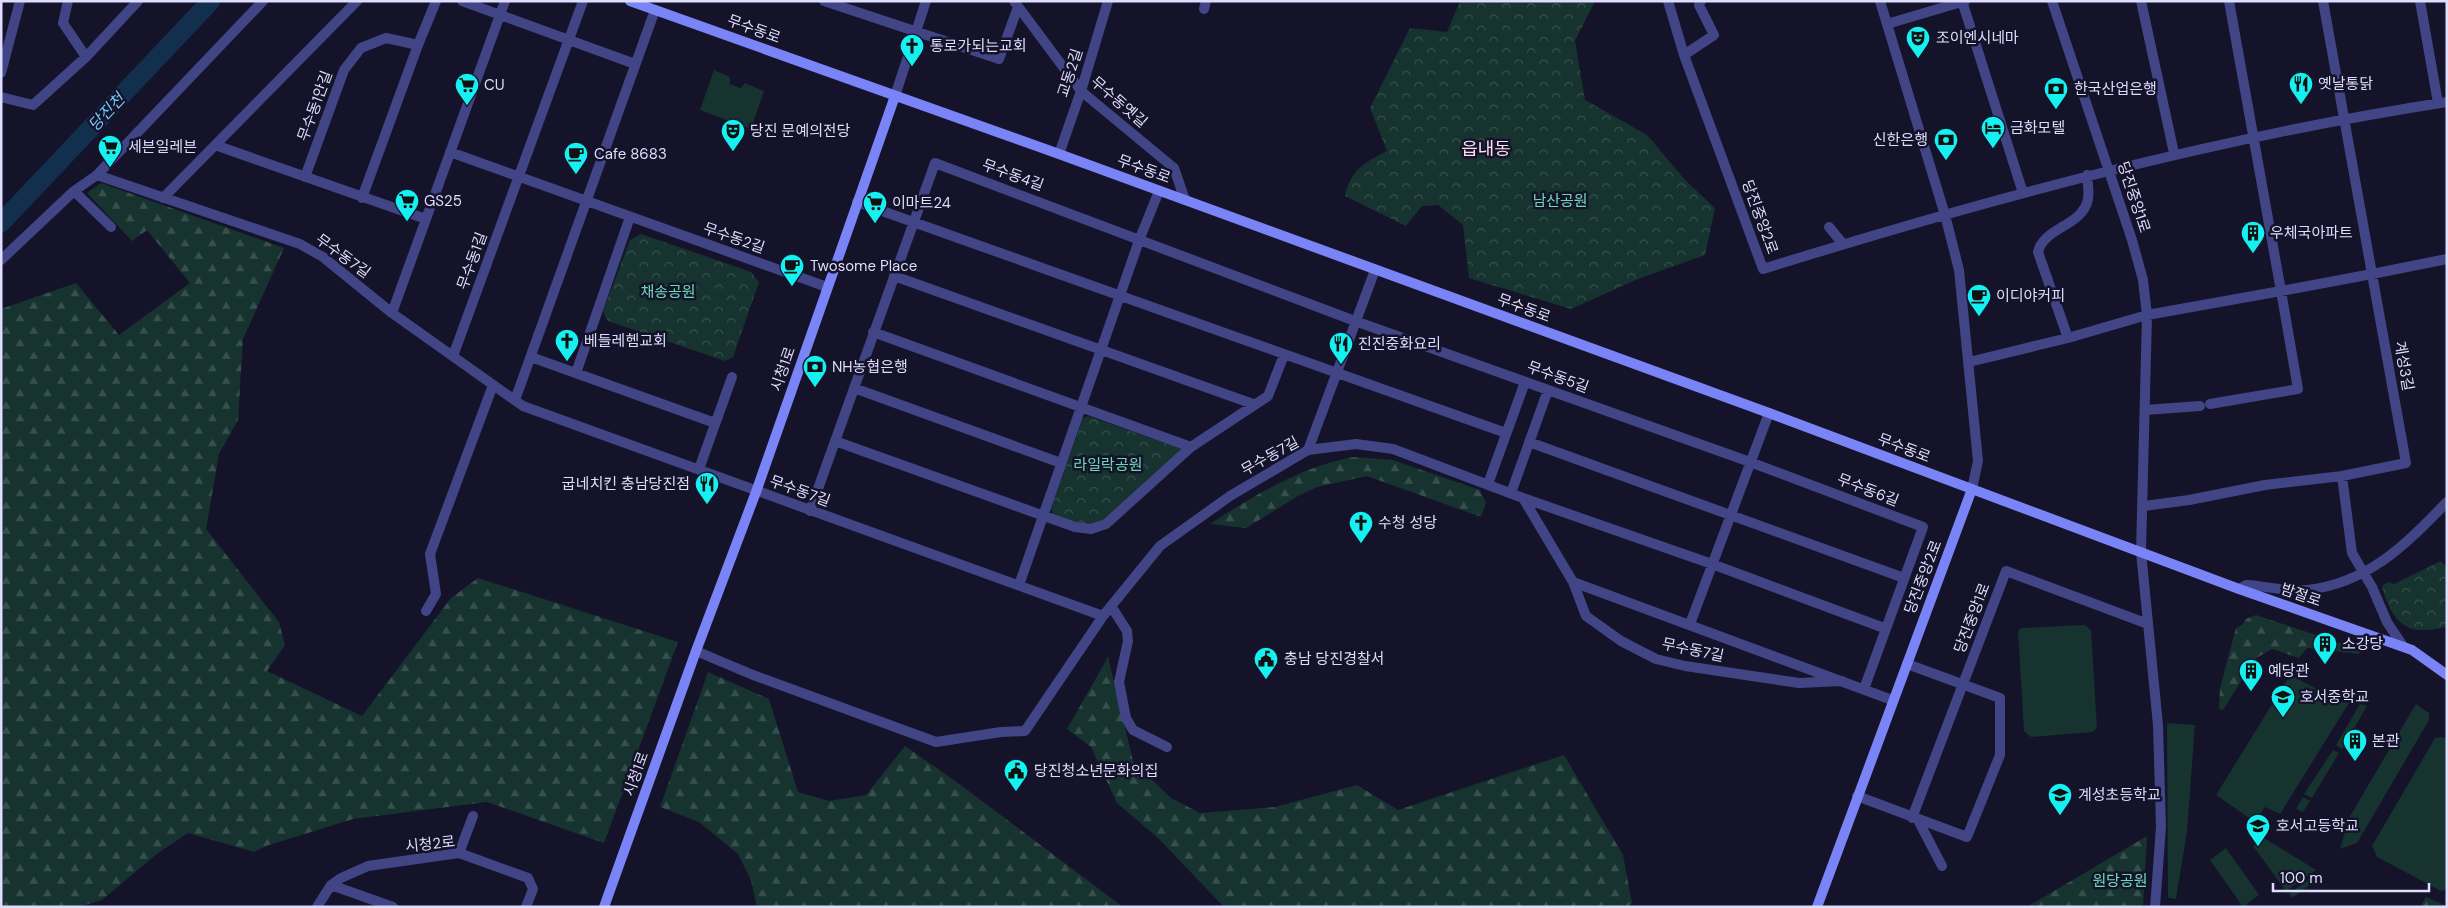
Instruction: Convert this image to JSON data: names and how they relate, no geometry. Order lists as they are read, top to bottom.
{
  "streets": {
    "street": [
      "무수동로",
      "교동2길",
      "무수동옛길",
      "무수동1안길",
      "무수동4길",
      "당진중앙1로",
      "당진중앙2로",
      "무수동2길",
      "무수동7길",
      "무수동1길",
      "계성3길",
      "시청1로",
      "무수동5길",
      "무수동6길",
      "밤절로",
      "시청2로"
    ]
  },
  "crossings": [
    ["무수동로", "교동2길"],
    ["무수동로", "무수동옛길"],
    ["무수동로", "당진중앙1로"],
    ["무수동로", "당진중앙2로"],
    ["무수동로", "시청1로"],
    ["무수동로", "밤절로"],
    ["교동2길", "무수동옛길"],
    ["무수동1안길", "무수동7길"],
    ["무수동4길", "무수동7길"],
    ["무수동4길", "무수동5길"],
    ["당진중앙1로", "당진중앙2로"],
    ["당진중앙1로", "밤절로"],
    ["당진중앙2로", "무수동7길"],
    ["무수동2길", "시청1로"],
    ["무수동7길", "무수동1길"],
    ["무수동7길", "시청1로"],
    ["무수동7길", "무수동6길"],
    ["무수동5길", "무수동6길"]
  ],
  "districts": ["읍내동"],
  "water": ["당진천"],
  "parks": [
    "남산공원",
    "채송공원",
    "라일락공원",
    "원당공원"
  ],
  "places": {
    "theatre": ["조이엔시네마", "당진 문예의전당"],
    "church": ["통로가되는교회", "베들레헴교회", "수청 성당"],
    "restaurant": ["옛날통닭", "진진중화요리", "굽네치킨 충남당진점"],
    "supermarket": [
      "CU",
      "세븐일레븐",
      "GS25",
      "이마트24"
    ],
    "bank": ["한국산업은행", "신한은행", "NH농협은행"],
    "hotel": ["금화모텔"],
    "cafe": ["Cafe 8683", "Twosome Place", "이디야커피"],
    "building": [
      "우체국아파트",
      "소강당",
      "예당관",
      "본관"
    ],
    "public building": ["충남 당진경찰서", "당진청소년문화의집"],
    "school or university": ["호서중학교", "계성초등학교", "호서고등학교"]
  },
  "scale_bar": "100 m"
}
